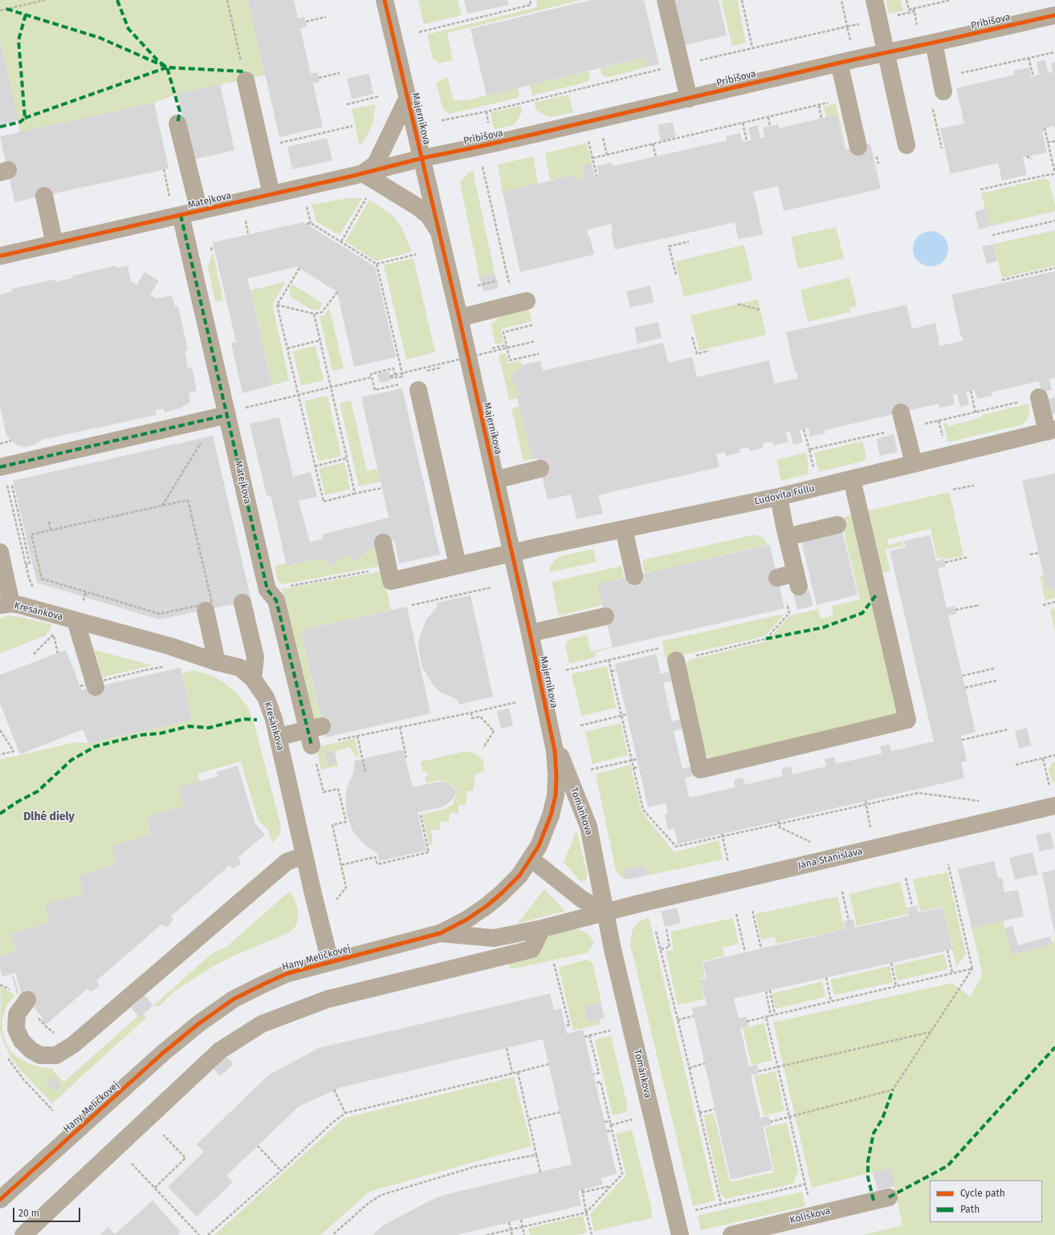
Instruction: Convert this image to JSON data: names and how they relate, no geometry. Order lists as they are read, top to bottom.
{
  "streets": {
    "street": [
      "Pribišova",
      "Majerníkova",
      "Matejkova",
      "Ľudovíta Fullu",
      "Kresánkova",
      "Tománkova",
      "Jána Stanislava",
      "Hany Meličkovej",
      "Kolískova"
    ]
  },
  "crossings": [
    ["Pribišova", "Majerníkova"],
    ["Pribišova", "Matejkova"],
    ["Majerníkova", "Matejkova"],
    ["Majerníkova", "Ľudovíta Fullu"],
    ["Majerníkova", "Tománkova"],
    ["Majerníkova", "Hany Meličkovej"],
    ["Kresánkova", "Hany Meličkovej"],
    ["Tománkova", "Jána Stanislava"],
    ["Tománkova", "Hany Meličkovej"],
    ["Jána Stanislava", "Hany Meličkovej"]
  ],
  "districts": ["Dlhé diely"],
  "legend": ["Cycle path", "Path"],
  "scale_bar": "20 m"
}
